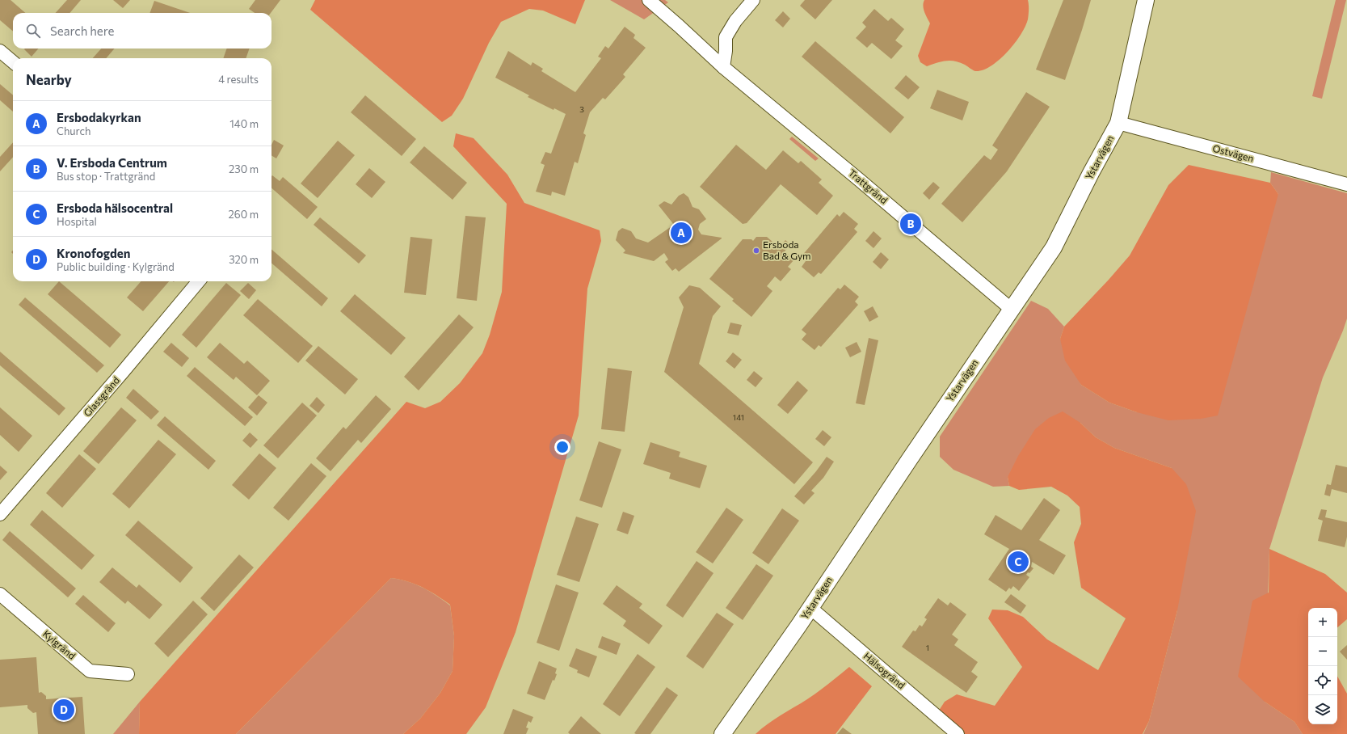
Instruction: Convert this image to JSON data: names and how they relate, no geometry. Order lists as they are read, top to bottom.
{
  "streets": {
    "street": [
      "Ostvägen",
      "Ystarvägen",
      "Trattgränd",
      "Glassgränd",
      "Kylgränd",
      "Hälsogränd"
    ]
  },
  "crossings": [
    ["Ostvägen", "Ystarvägen"],
    ["Ystarvägen", "Trattgränd"],
    ["Ystarvägen", "Hälsogränd"]
  ],
  "places": ["Ersboda Bad & Gym"],
  "house_numbers": ["3", "141", "1"],
  "page": {
    "search": "Search here",
    "heading": ["Nearby", "4 results"],
    "list": [
      {
        "mark": "A",
        "name": "Ersbodakyrkan",
        "note": "Church",
        "value": "140 m"
      },
      {
        "mark": "B",
        "name": "V. Ersboda Centrum",
        "note": "Bus stop · Trattgränd",
        "value": "230 m"
      },
      {
        "mark": "C",
        "name": "Ersboda hälsocentral",
        "note": "Hospital",
        "value": "260 m"
      },
      {
        "mark": "D",
        "name": "Kronofogden",
        "note": "Public building · Kylgränd",
        "value": "320 m"
      }
    ],
    "pins": [
      "B",
      "A",
      "C",
      "D"
    ],
    "map_buttons": ["+", "−"]
  }
}
